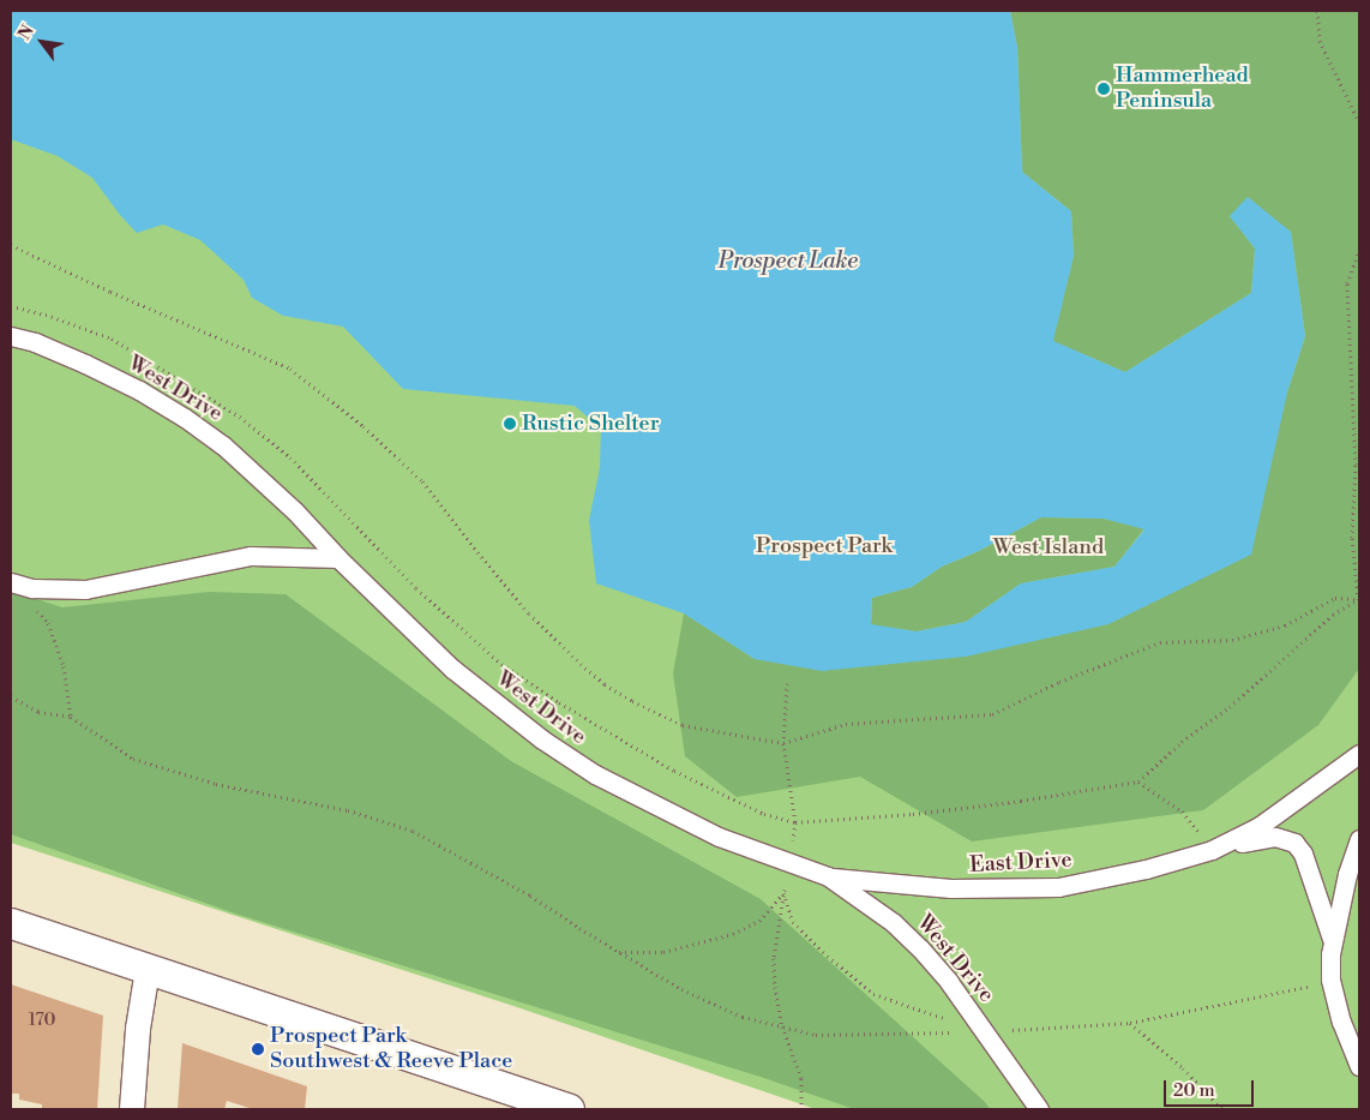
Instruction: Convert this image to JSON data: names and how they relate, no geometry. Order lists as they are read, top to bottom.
{
  "streets": {
    "street": ["West Drive", "East Drive"]
  },
  "crossings": [
    ["West Drive", "East Drive"]
  ],
  "water": ["Prospect Lake"],
  "parks": ["Prospect Park", "West Island"],
  "places": ["Hammerhead Peninsula", "Rustic Shelter", "Prospect Park Southwest & Reeve Place"],
  "house_numbers": ["170"],
  "scale_bar": "20 m",
  "north": "top left"
}
